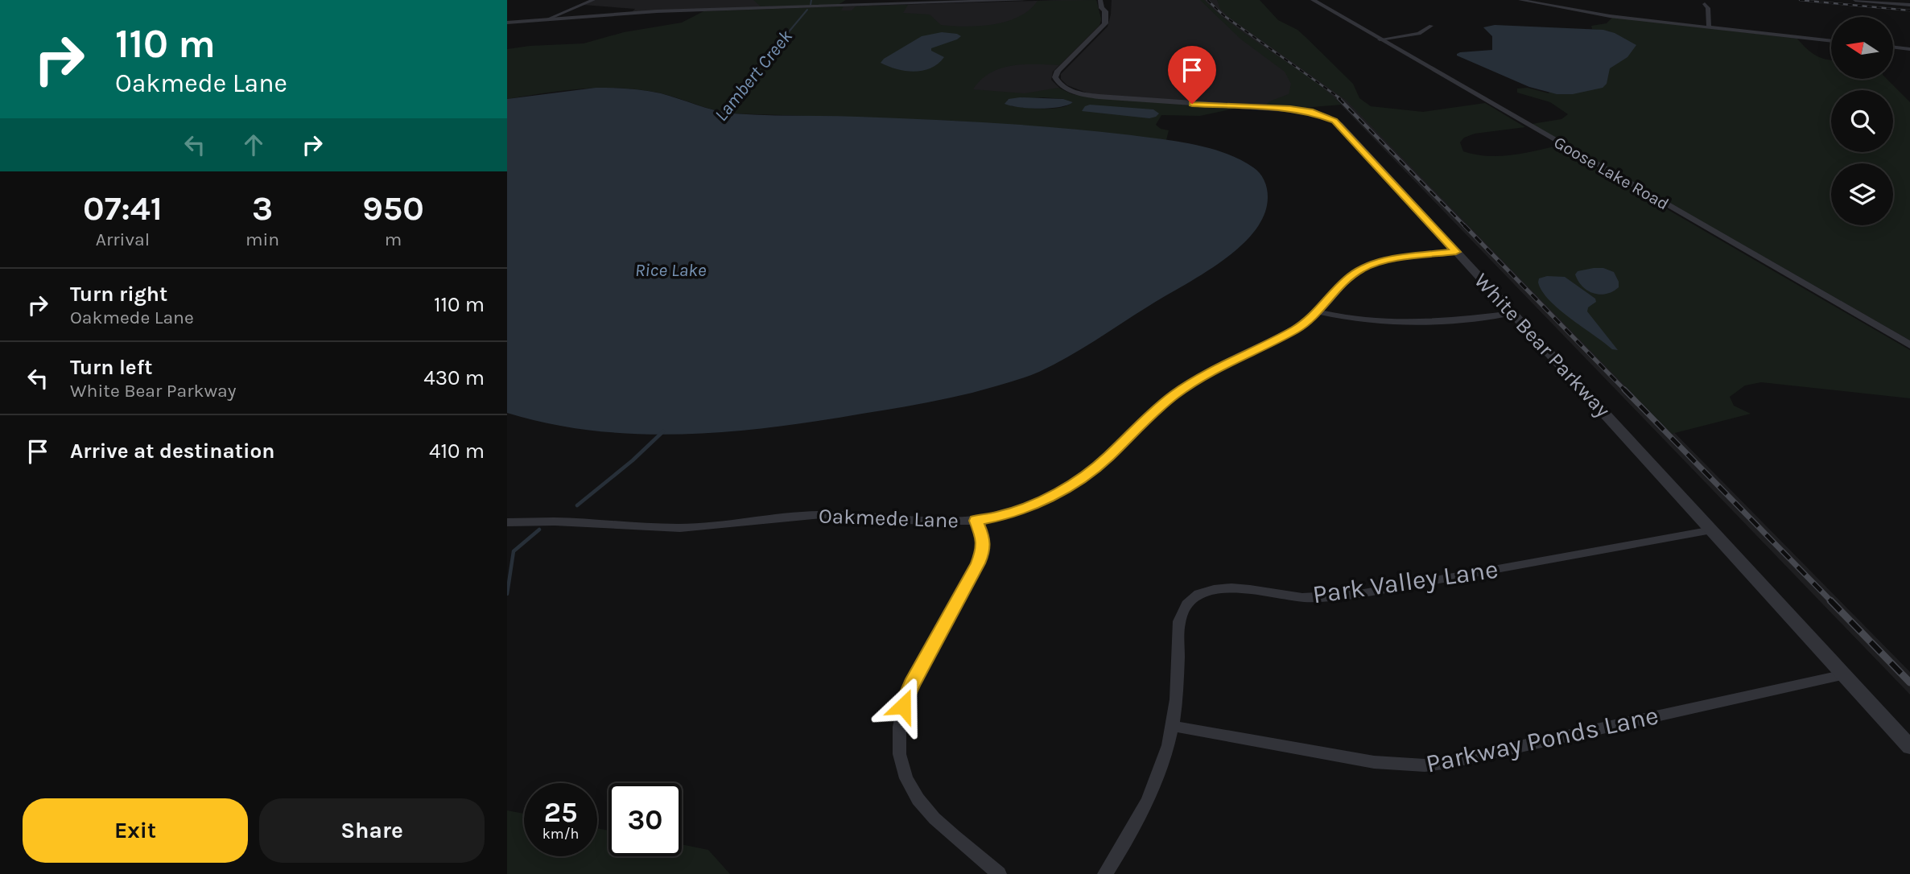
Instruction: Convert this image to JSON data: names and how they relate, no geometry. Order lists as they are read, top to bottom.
{
  "streets": {
    "street": [
      "Goose Lake Road",
      "White Bear Parkway",
      "Oakmede Lane",
      "Park Valley Lane",
      "Parkway Ponds Lane"
    ]
  },
  "crossings": [
    ["White Bear Parkway", "Oakmede Lane"],
    ["White Bear Parkway", "Park Valley Lane"],
    ["White Bear Parkway", "Parkway Ponds Lane"],
    ["Park Valley Lane", "Parkway Ponds Lane"]
  ],
  "water": ["Lambert Creek", "Rice Lake"],
  "north": "left",
  "page": {
    "turn": ["110 m", "Oakmede Lane"],
    "eta": [
      "07:41",
      "Arrival",
      "3",
      "min",
      "950",
      "m"
    ],
    "list": [
      {
        "name": "Turn right",
        "note": "Oakmede Lane",
        "value": "110 m"
      },
      {
        "name": "Turn left",
        "note": "White Bear Parkway",
        "value": "430 m"
      },
      {
        "name": "Arrive at destination",
        "value": "410 m"
      }
    ],
    "speed": "25 km/h",
    "limit": "30",
    "buttons": ["Exit", "Share"]
  }
}
